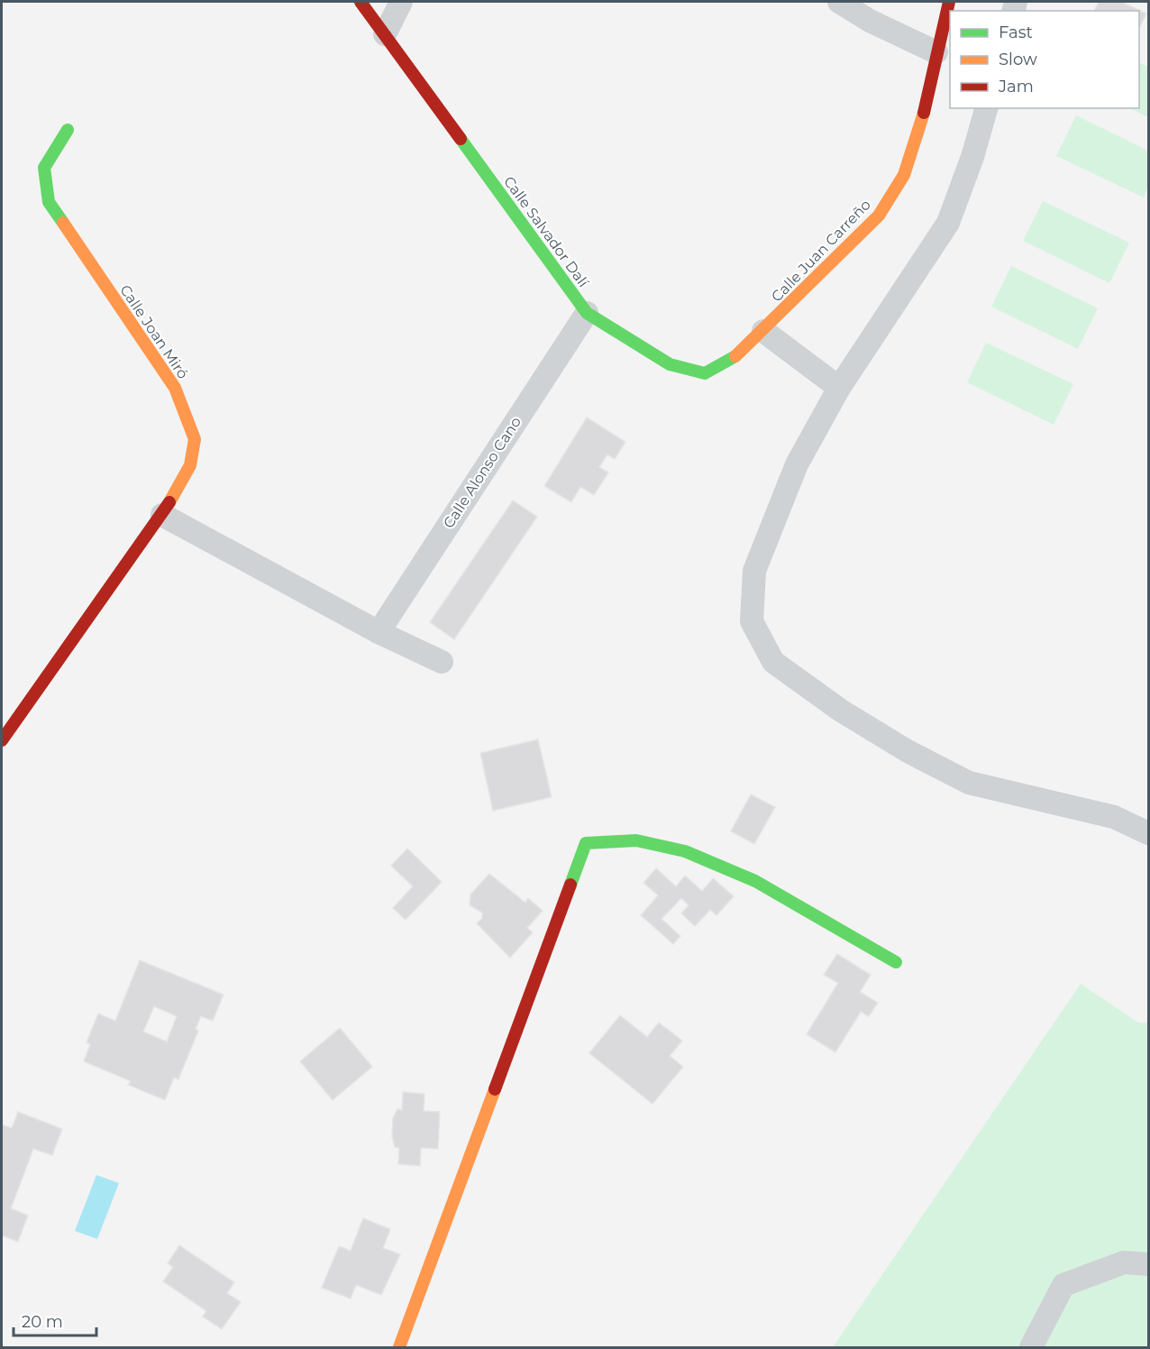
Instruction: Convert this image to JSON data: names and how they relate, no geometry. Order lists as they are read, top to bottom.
{
  "streets": {
    "street": [
      "Calle Salvador Dalí",
      "Calle Juan Carreño",
      "Calle Joan Miró",
      "Calle Alonso Cano"
    ]
  },
  "crossings": [
    ["Calle Salvador Dalí", "Calle Juan Carreño"],
    ["Calle Salvador Dalí", "Calle Alonso Cano"]
  ],
  "legend": ["Fast", "Slow", "Jam"],
  "scale_bar": "20 m"
}
